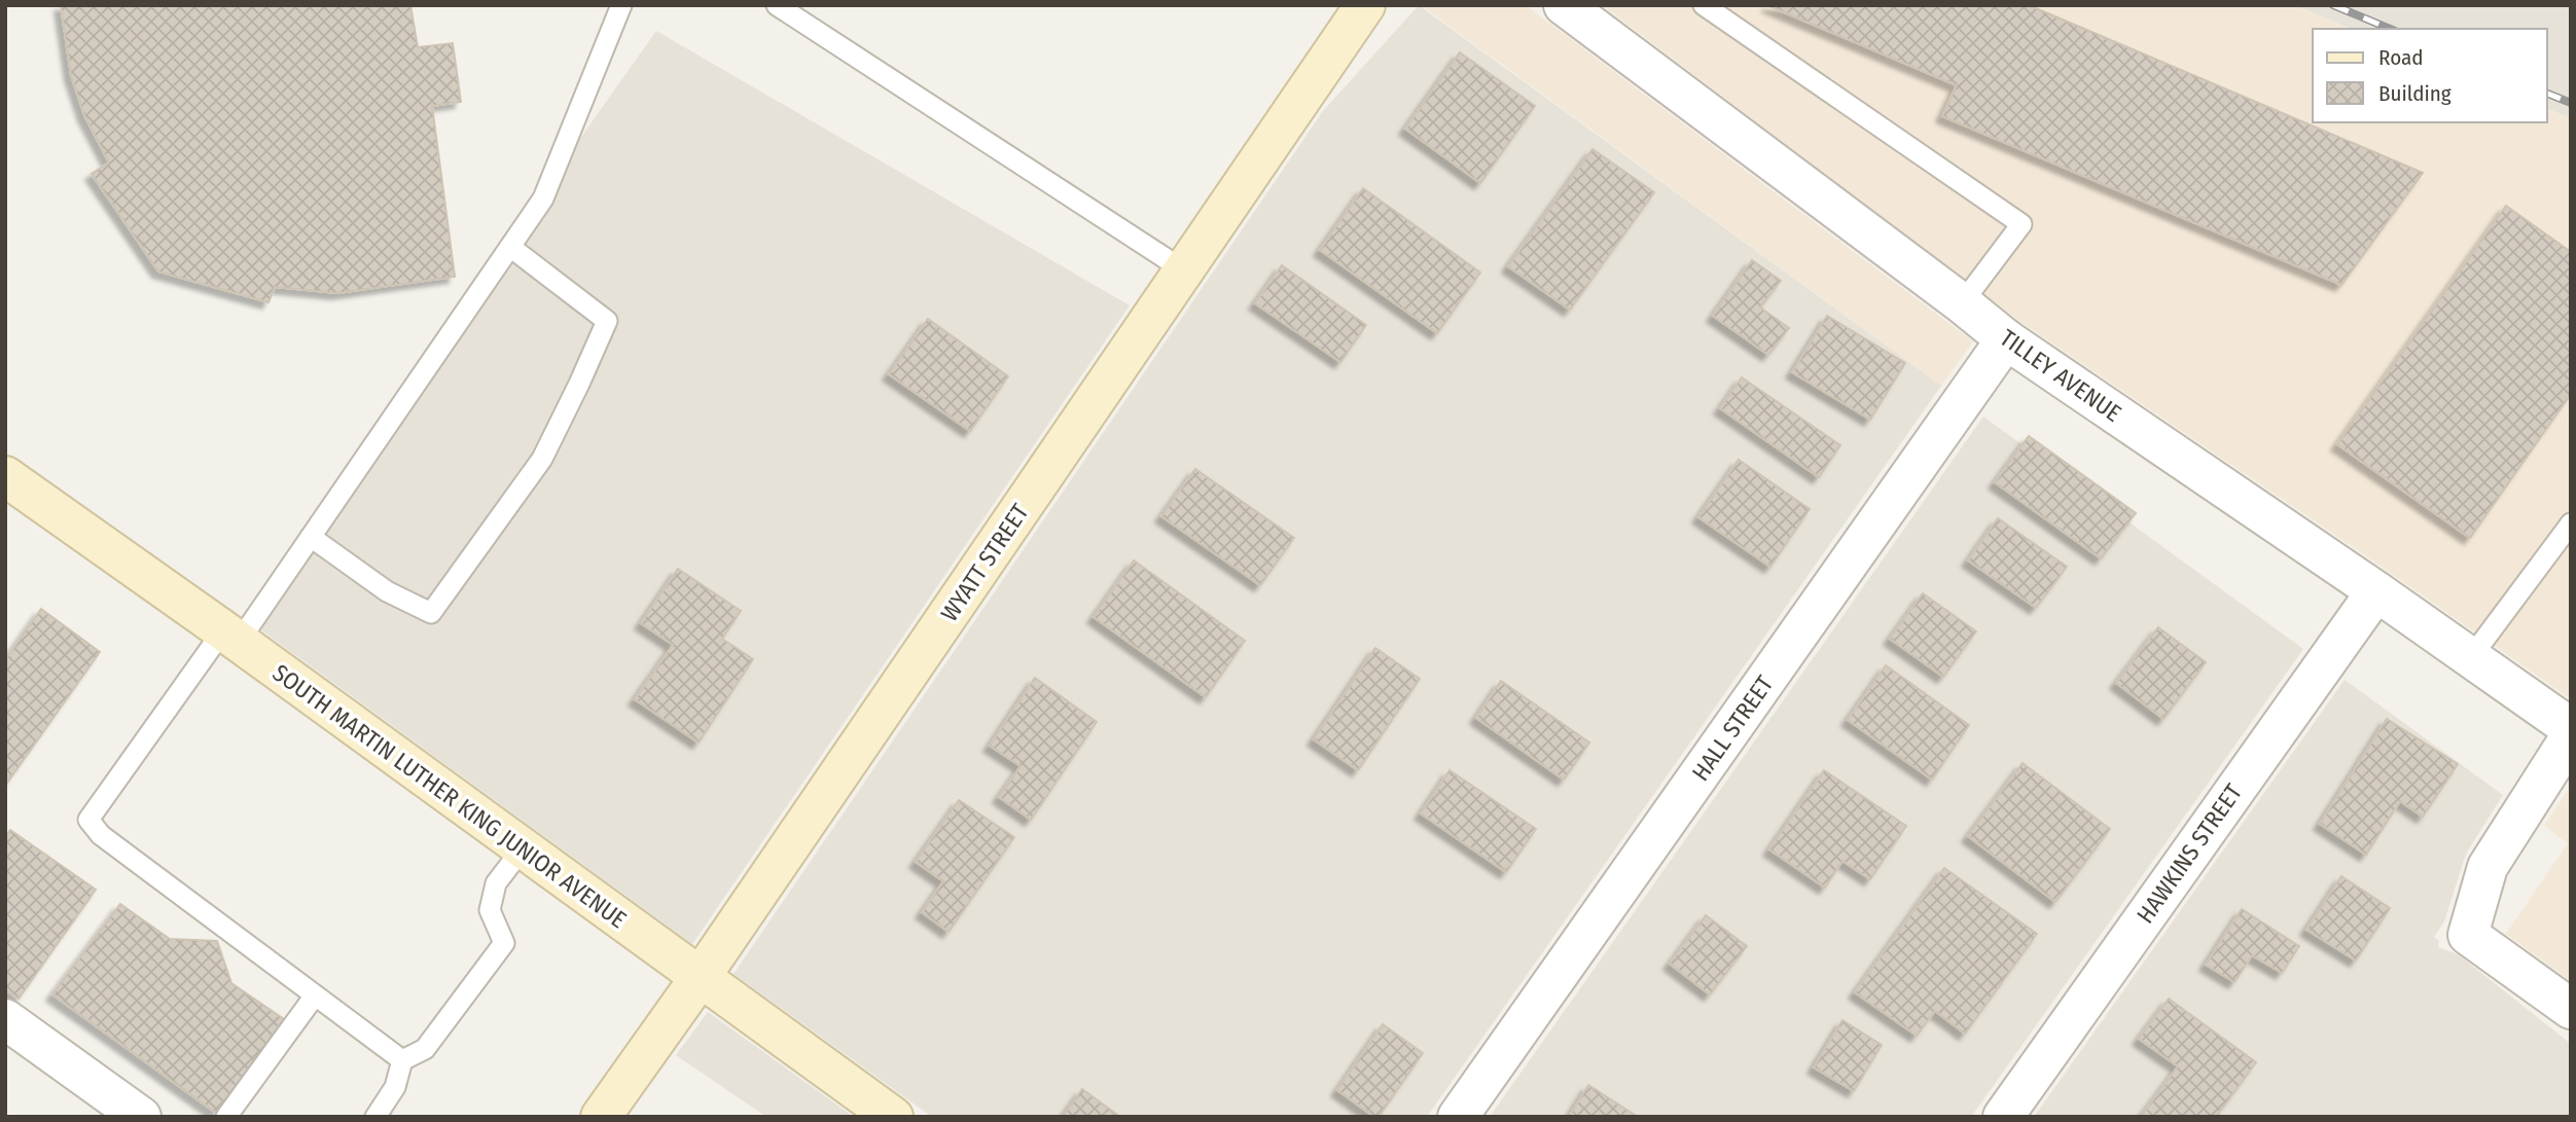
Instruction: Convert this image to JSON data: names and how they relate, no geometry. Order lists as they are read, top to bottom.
{
  "streets": {
    "street": [
      "TILLEY AVENUE",
      "WYATT STREET",
      "HALL STREET",
      "SOUTH MARTIN LUTHER KING JUNIOR AVENUE",
      "HAWKINS STREET"
    ]
  },
  "crossings": [
    ["TILLEY AVENUE", "HALL STREET"],
    ["TILLEY AVENUE", "HAWKINS STREET"],
    ["WYATT STREET", "SOUTH MARTIN LUTHER KING JUNIOR AVENUE"]
  ],
  "legend": ["Road", "Building"]
}
